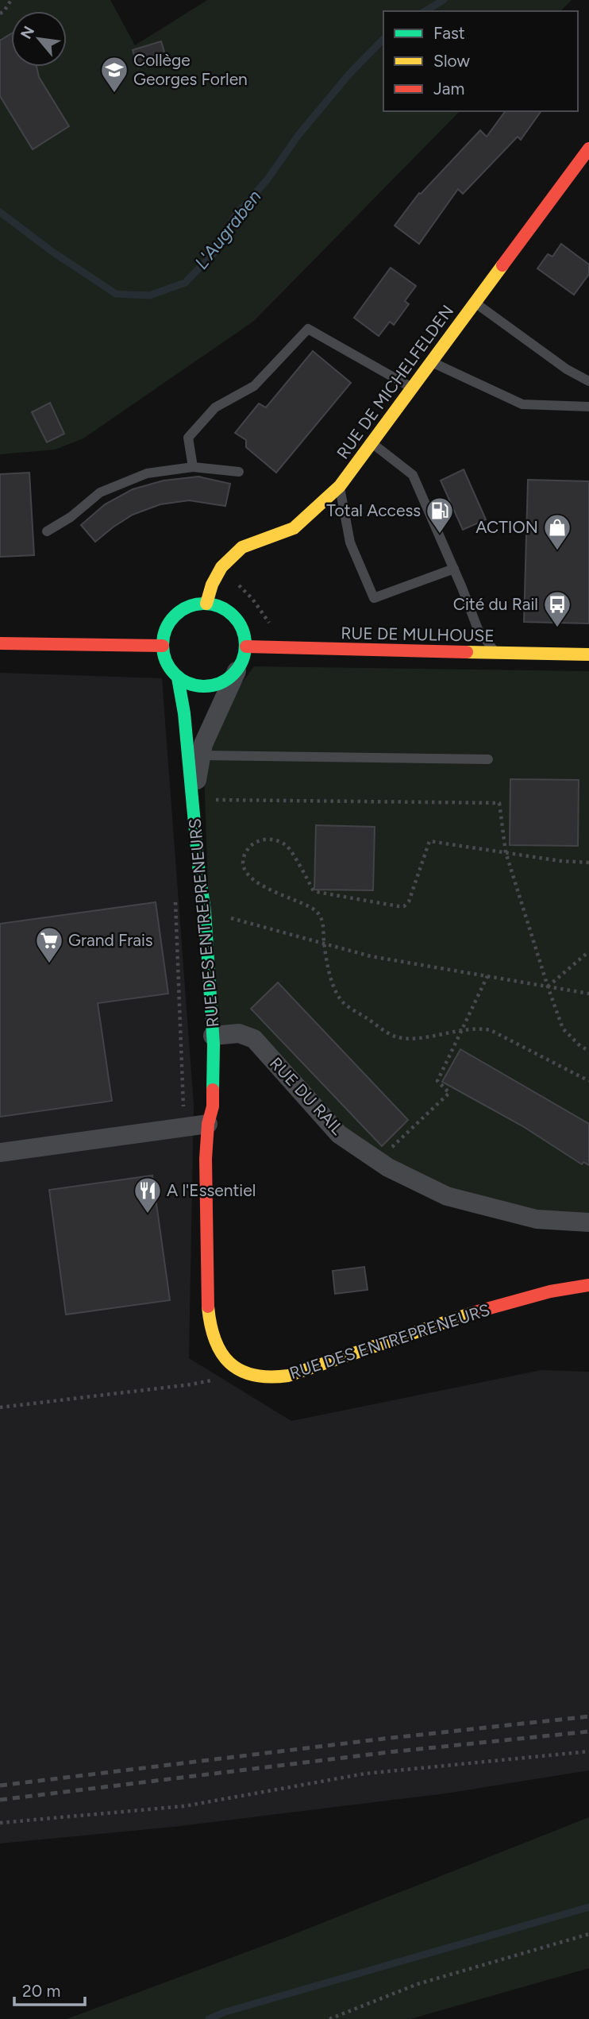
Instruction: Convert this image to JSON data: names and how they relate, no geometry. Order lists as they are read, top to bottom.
{
  "streets": {
    "street": [
      "RUE DE MICHELFELDEN",
      "RUE DE MULHOUSE",
      "RUE DES ENTREPRENEURS",
      "RUE DU RAIL"
    ]
  },
  "crossings": [
    ["RUE DE MICHELFELDEN", "RUE DE MULHOUSE"],
    ["RUE DE MICHELFELDEN", "RUE DES ENTREPRENEURS"],
    ["RUE DE MULHOUSE", "RUE DES ENTREPRENEURS"],
    ["RUE DES ENTREPRENEURS", "RUE DU RAIL"]
  ],
  "water": ["L'Augraben"],
  "places": {
    "school or university": ["Collège Georges Forlen"],
    "fuel station": ["Total Access"],
    "shop": ["ACTION"],
    "bus stop": ["Cité du Rail"],
    "supermarket": ["Grand Frais"],
    "restaurant": ["A l'Essentiel"]
  },
  "legend": ["Fast", "Slow", "Jam"],
  "scale_bar": "20 m",
  "north": "top left"
}
